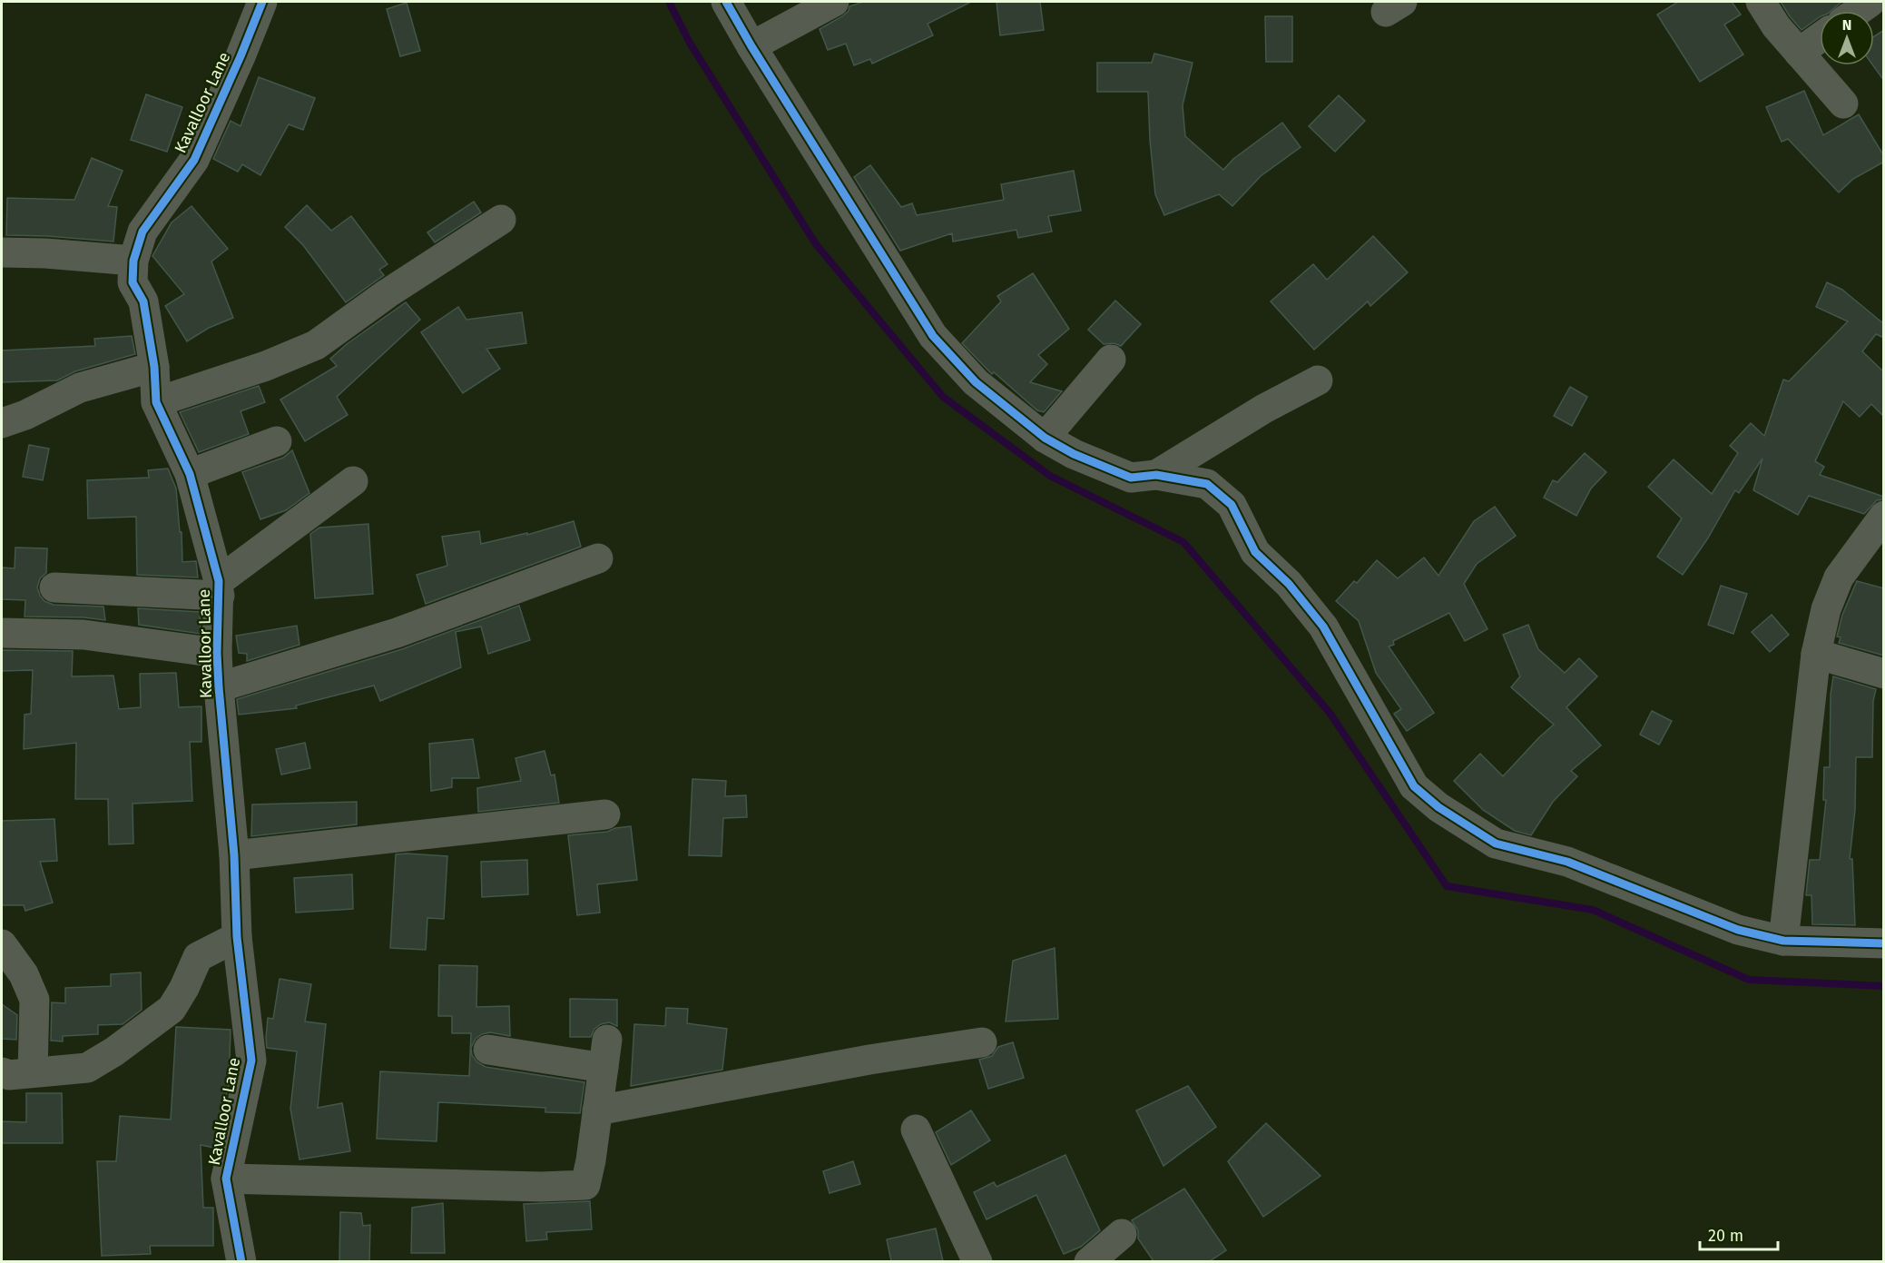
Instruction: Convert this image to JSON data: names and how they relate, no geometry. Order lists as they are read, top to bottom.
{
  "streets": {
    "street": ["Kavalloor Lane"]
  },
  "scale_bar": "20 m",
  "north": "top"
}
